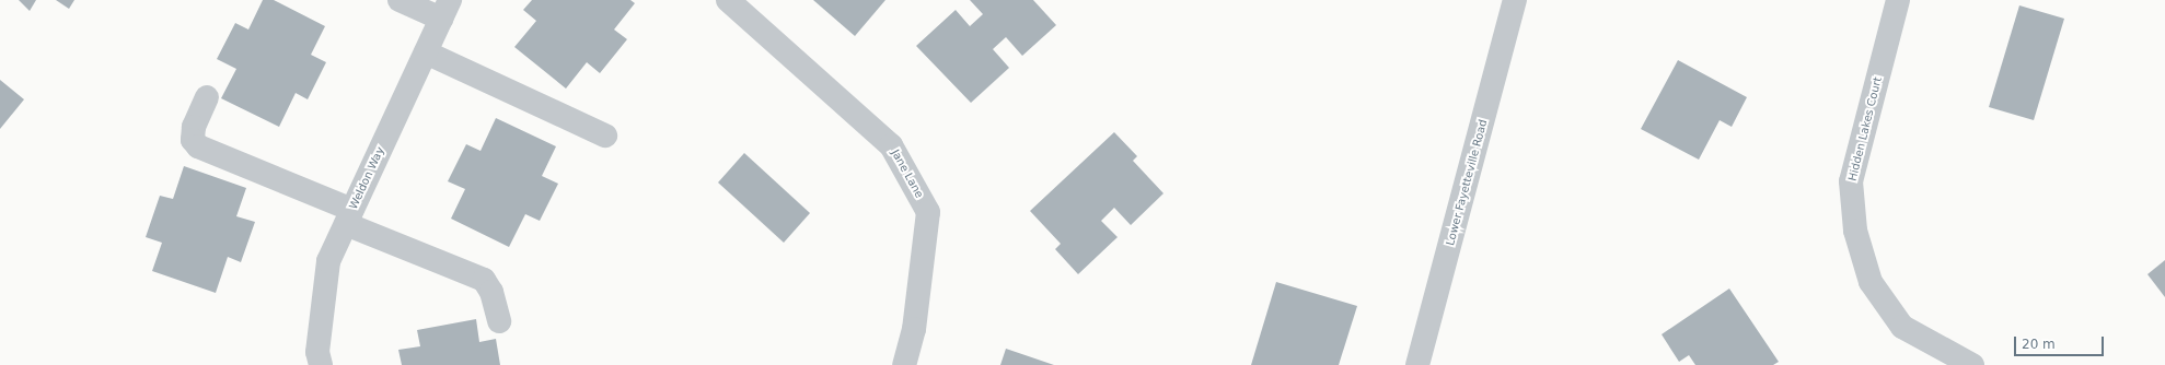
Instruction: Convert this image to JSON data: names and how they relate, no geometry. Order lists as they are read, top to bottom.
{
  "streets": {
    "street": [
      "Hidden Lakes Court",
      "Jane Lane",
      "Weldon Way",
      "Lower Fayetteville Road"
    ]
  },
  "scale_bar": "20 m"
}
